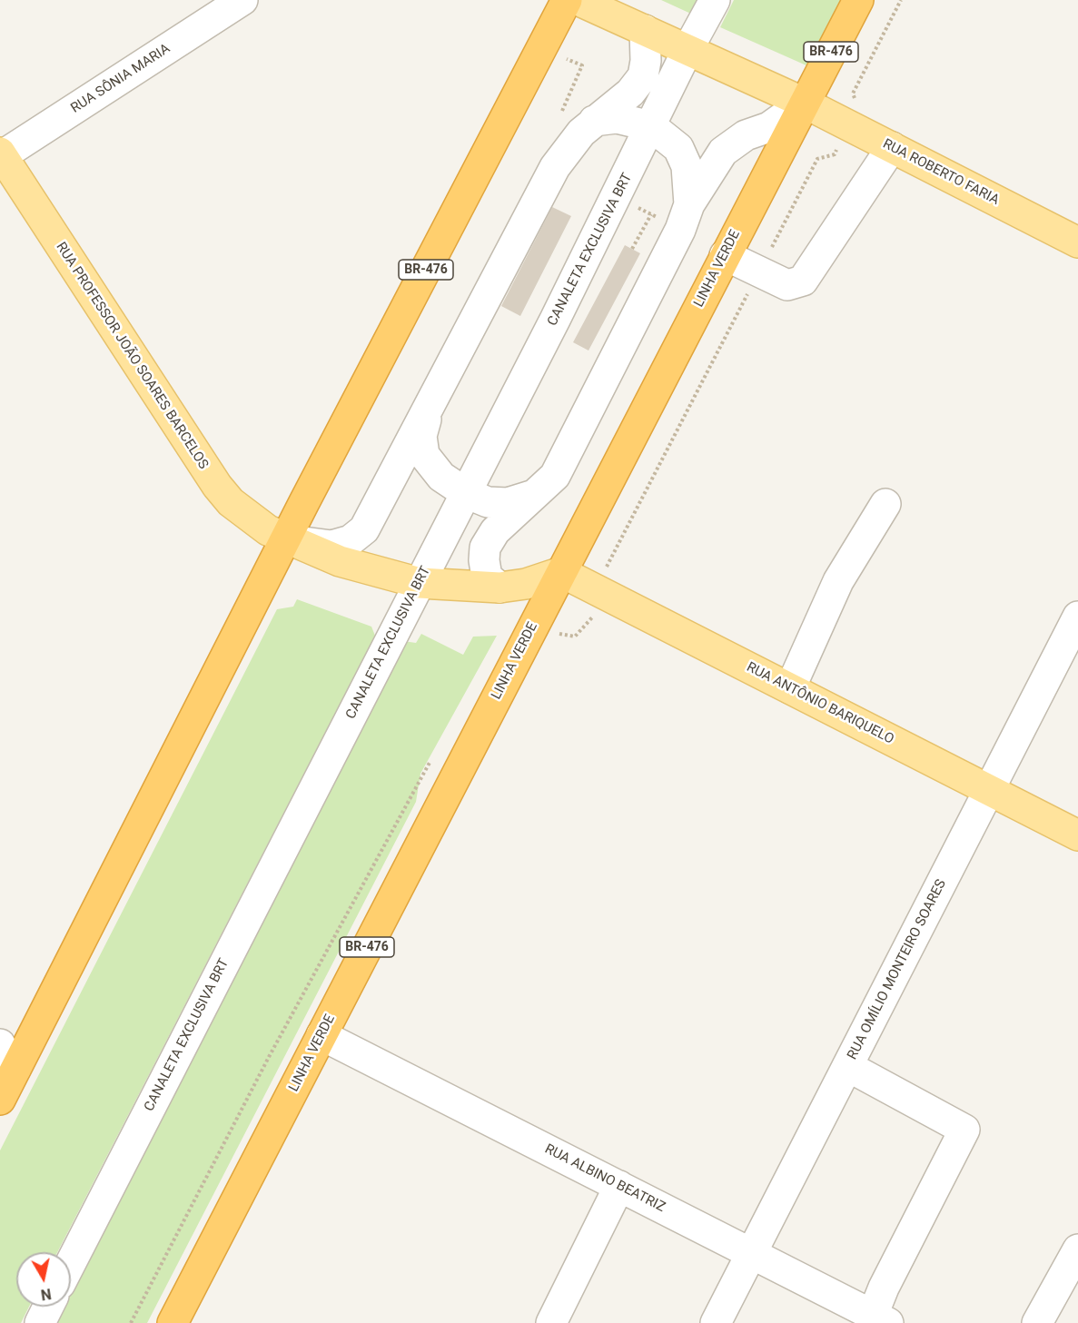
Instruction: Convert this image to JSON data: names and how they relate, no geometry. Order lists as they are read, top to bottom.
{
  "streets": {
    "highway": ["BR-476", "LINHA VERDE"],
    "main road": ["RUA ROBERTO FARIA", "RUA PROFESSOR JOÃO SOARES BARCELOS", "RUA ANTÔNIO BARIQUELO"],
    "street": [
      "RUA SÔNIA MARIA",
      "CANALETA EXCLUSIVA BRT",
      "RUA OMÍLIO MONTEIRO SOARES",
      "RUA ALBINO BEATRIZ"
    ]
  },
  "crossings": [
    ["BR-476", "RUA PROFESSOR JOÃO SOARES BARCELOS"],
    ["RUA SÔNIA MARIA", "RUA PROFESSOR JOÃO SOARES BARCELOS"],
    ["RUA ROBERTO FARIA", "CANALETA EXCLUSIVA BRT"],
    ["RUA ROBERTO FARIA", "LINHA VERDE"],
    ["CANALETA EXCLUSIVA BRT", "RUA PROFESSOR JOÃO SOARES BARCELOS"],
    ["LINHA VERDE", "RUA PROFESSOR JOÃO SOARES BARCELOS"],
    ["LINHA VERDE", "RUA ANTÔNIO BARIQUELO"],
    ["LINHA VERDE", "RUA ALBINO BEATRIZ"],
    ["RUA PROFESSOR JOÃO SOARES BARCELOS", "RUA ANTÔNIO BARIQUELO"],
    ["RUA ANTÔNIO BARIQUELO", "RUA OMÍLIO MONTEIRO SOARES"],
    ["RUA OMÍLIO MONTEIRO SOARES", "RUA ALBINO BEATRIZ"]
  ],
  "north": "bottom"
}
